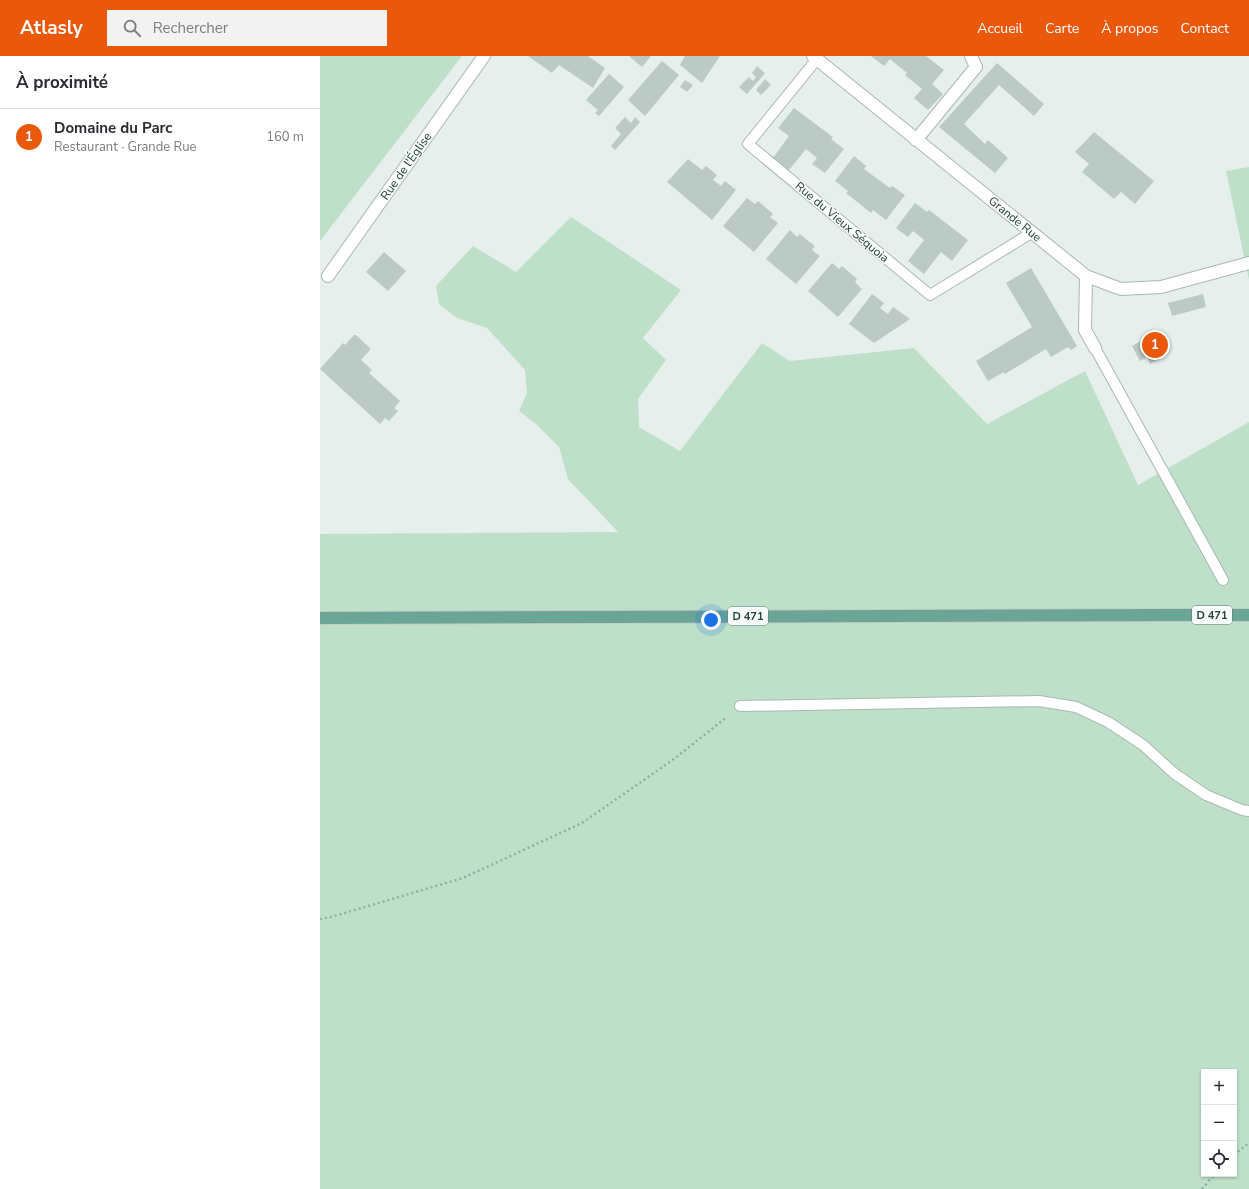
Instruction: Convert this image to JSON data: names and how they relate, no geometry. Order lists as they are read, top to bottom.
{
  "streets": {
    "main road": ["D 471"],
    "street": ["Rue de l'Église", "Grande Rue"],
    "lane": ["Rue du Vieux Séquoia"]
  },
  "crossings": [
    ["Grande Rue", "Rue du Vieux Séquoia"]
  ],
  "page": {
    "header": "Atlasly",
    "search": "Rechercher",
    "nav": [
      "Accueil",
      "Carte",
      "À propos",
      "Contact"
    ],
    "heading": "À proximité",
    "list": [
      {
        "mark": "1",
        "name": "Domaine du Parc",
        "note": "Restaurant · Grande Rue",
        "value": "160 m"
      }
    ],
    "pins": "1",
    "map_buttons": ["+", "−"]
  }
}
